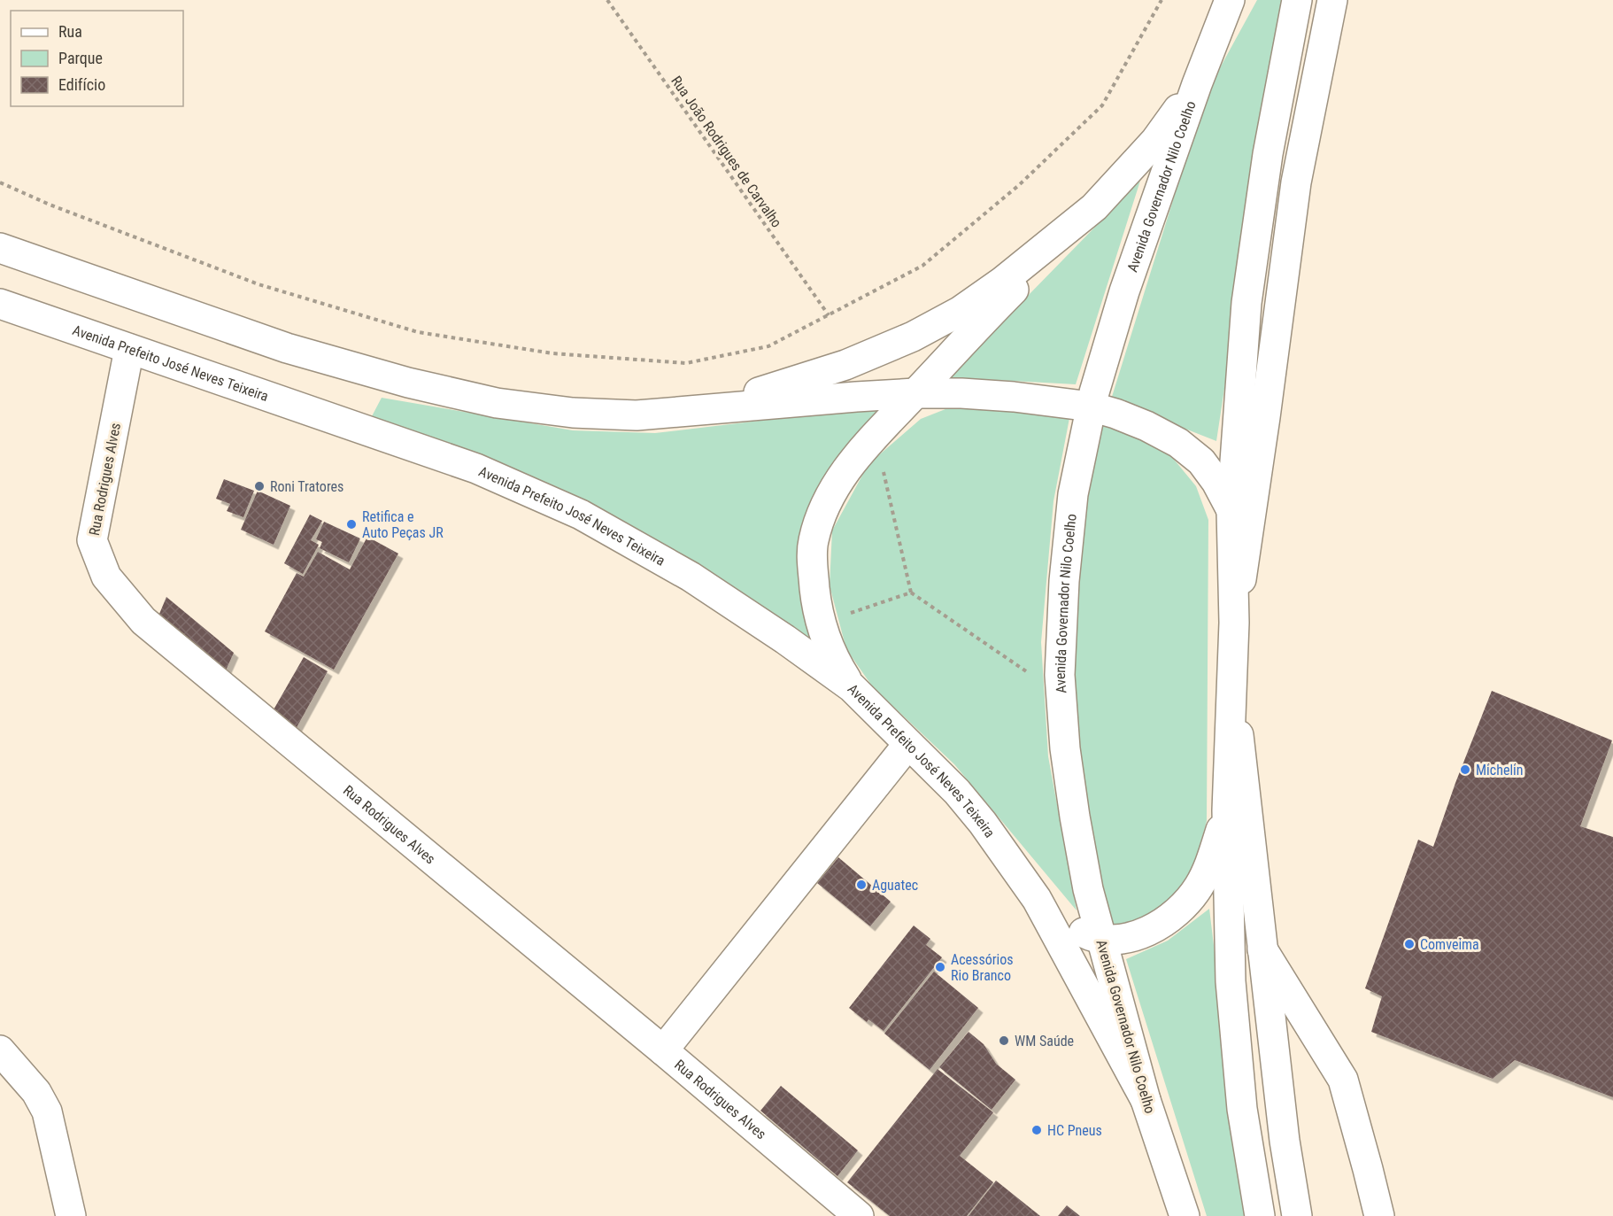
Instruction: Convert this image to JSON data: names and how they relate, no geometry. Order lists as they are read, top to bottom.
{
  "streets": {
    "main road": ["Avenida Governador Nilo Coelho", "Avenida Prefeito José Neves Teixeira", "Rua Rodrigues Alves"],
    "path": ["Rua João Rodrigues de Carvalho"]
  },
  "crossings": [
    ["Avenida Prefeito José Neves Teixeira", "Rua Rodrigues Alves"]
  ],
  "places": [
    "Roni Tratores",
    "Retifica e Auto Peças JR",
    "Michelin",
    "Aguatec",
    "Comveima",
    "Acessórios Rio Branco",
    "WM Saúde",
    "HC Pneus"
  ],
  "legend": ["Rua", "Parque", "Edifício"]
}
